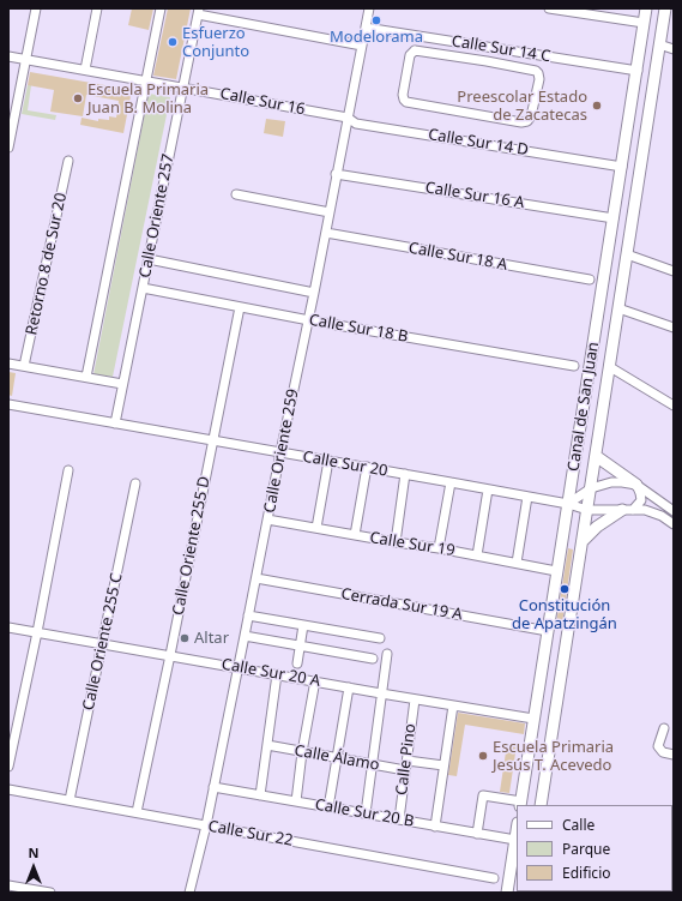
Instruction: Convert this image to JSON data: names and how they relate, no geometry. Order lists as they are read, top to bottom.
{
  "streets": {
    "main road": ["Canal de San Juan"],
    "street": [
      "Calle Sur 14 C",
      "Calle Sur 16",
      "Calle Sur 14 D",
      "Calle Sur 16 A",
      "Calle Oriente 257",
      "Calle Sur 18 A",
      "Retorno 8 de Sur 20",
      "Calle Sur 18 B",
      "Calle Oriente 259",
      "Calle Sur 20",
      "Calle Sur 19",
      "Calle Oriente 255 D",
      "Cerrada Sur 19 A",
      "Calle Oriente 255 C",
      "Calle Sur 20 A",
      "Calle Álamo",
      "Calle Pino",
      "Calle Sur 20 B",
      "Calle Sur 22"
    ]
  },
  "crossings": [
    ["Calle Sur 14 C", "Canal de San Juan"],
    ["Calle Sur 14 C", "Calle Oriente 259"],
    ["Calle Sur 16", "Calle Sur 14 D"],
    ["Calle Sur 16", "Calle Oriente 257"],
    ["Calle Sur 16", "Calle Oriente 259"],
    ["Calle Sur 14 D", "Canal de San Juan"],
    ["Calle Sur 14 D", "Calle Oriente 259"],
    ["Calle Sur 16 A", "Canal de San Juan"],
    ["Calle Sur 16 A", "Calle Oriente 259"],
    ["Calle Oriente 257", "Calle Sur 18 B"],
    ["Calle Oriente 257", "Calle Sur 20"],
    ["Calle Sur 18 A", "Calle Oriente 259"],
    ["Calle Sur 18 B", "Calle Oriente 259"],
    ["Calle Sur 18 B", "Calle Oriente 255 D"],
    ["Canal de San Juan", "Calle Sur 20"],
    ["Canal de San Juan", "Calle Sur 19"],
    ["Canal de San Juan", "Cerrada Sur 19 A"],
    ["Canal de San Juan", "Calle Sur 20 A"],
    ["Calle Oriente 259", "Calle Sur 20"],
    ["Calle Oriente 259", "Calle Sur 19"],
    ["Calle Oriente 259", "Cerrada Sur 19 A"],
    ["Calle Oriente 259", "Calle Sur 20 A"],
    ["Calle Oriente 259", "Calle Sur 20 B"],
    ["Calle Oriente 259", "Calle Sur 22"],
    ["Calle Sur 20", "Calle Oriente 255 D"],
    ["Calle Oriente 255 D", "Calle Sur 20 A"],
    ["Calle Oriente 255 D", "Calle Sur 22"],
    ["Calle Oriente 255 C", "Calle Sur 20 A"],
    ["Calle Oriente 255 C", "Calle Sur 22"],
    ["Calle Sur 20 A", "Calle Pino"],
    ["Calle Álamo", "Calle Pino"],
    ["Calle Pino", "Calle Sur 20 B"]
  ],
  "places": [
    "Modelorama",
    "Esfuerzo Conjunto",
    "Escuela Primaria Juan B. Molina",
    "Preescolar Estado de Zacatecas",
    "Constitución de Apatzingán",
    "Altar",
    "Escuela Primaria Jesús T. Acevedo"
  ],
  "legend": ["Calle", "Parque", "Edificio"],
  "north": "top"
}
